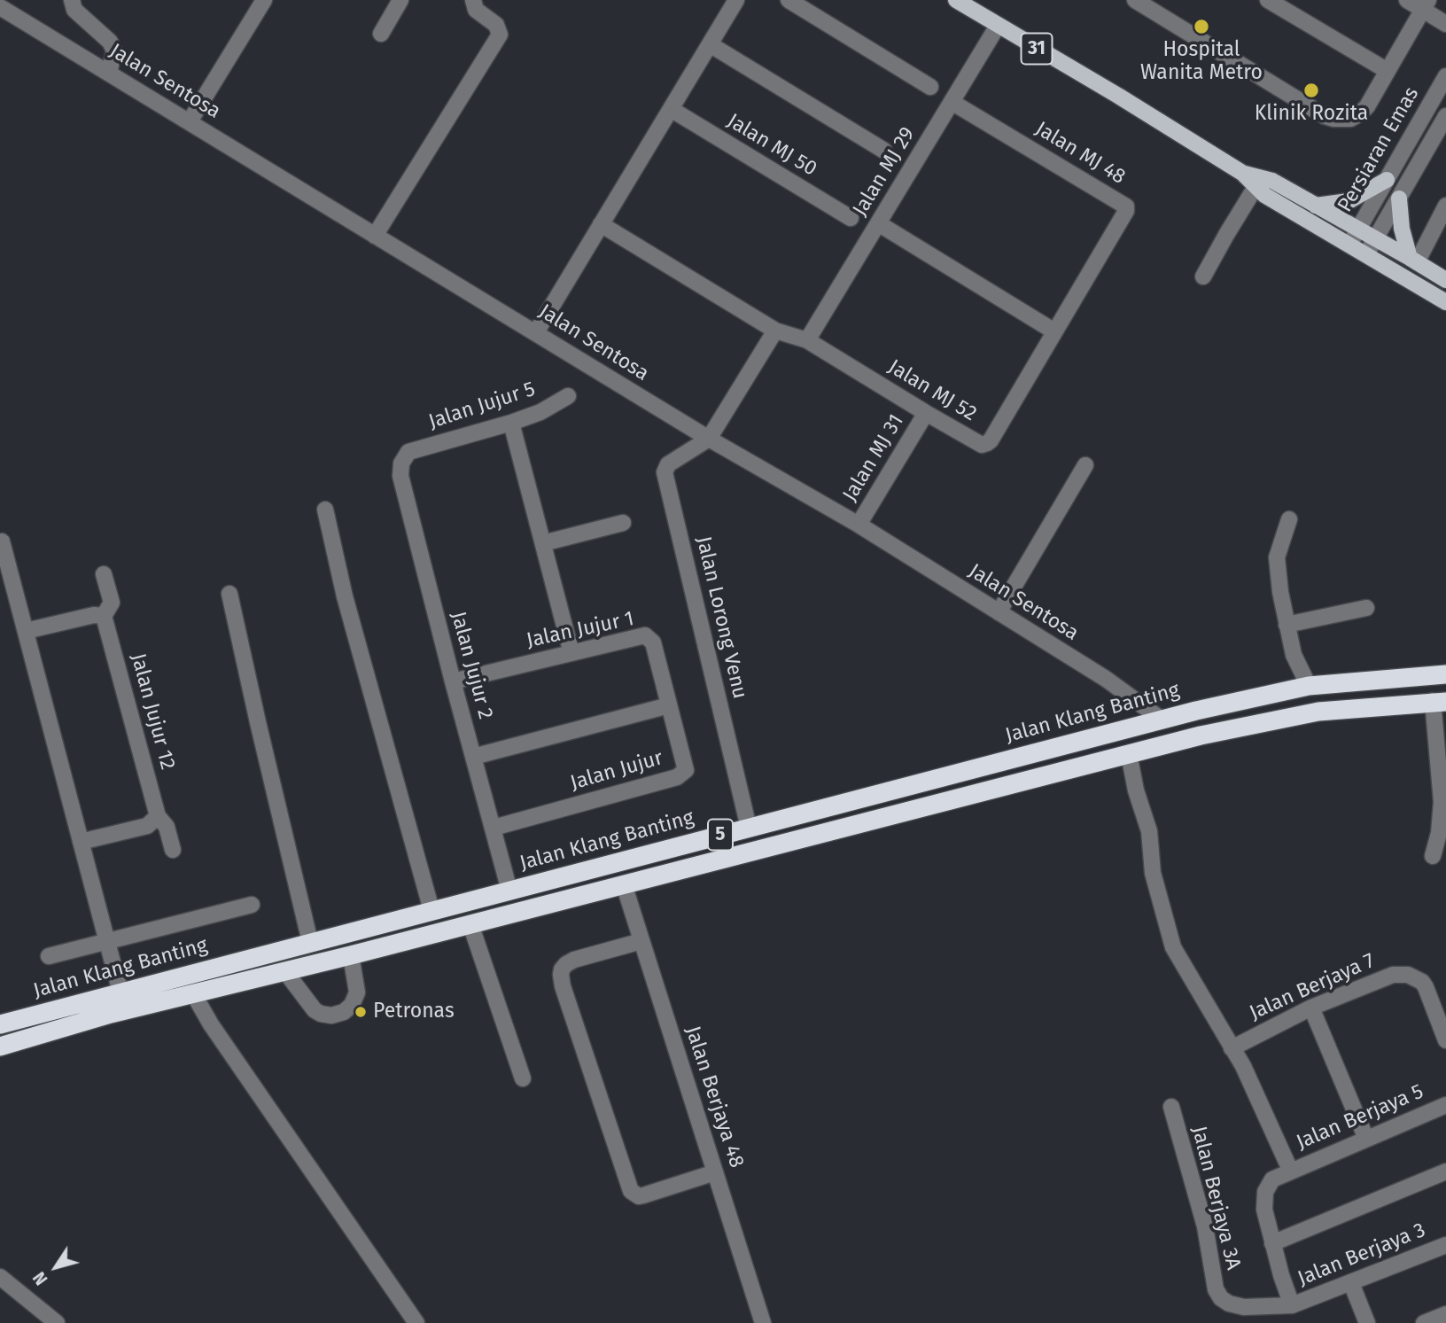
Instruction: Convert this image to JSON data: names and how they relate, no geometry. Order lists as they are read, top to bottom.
{
  "streets": {
    "highway": ["Jalan Klang Banting", "5"],
    "main road": ["31"],
    "street": [
      "Jalan Sentosa",
      "Jalan MJ 50",
      "Persiaran Emas",
      "Jalan MJ 48",
      "Jalan MJ 29",
      "Jalan MJ 52",
      "Jalan Jujur 5",
      "Jalan MJ 31",
      "Jalan Lorong Venu",
      "Jalan Jujur 1",
      "Jalan Jujur 2",
      "Jalan Jujur 12",
      "Jalan Jujur",
      "Jalan Berjaya 7",
      "Jalan Berjaya 48",
      "Jalan Berjaya 5",
      "Jalan Berjaya 3A",
      "Jalan Berjaya 3"
    ]
  },
  "crossings": [
    ["31", "Persiaran Emas"],
    ["31", "Jalan MJ 29"],
    ["Jalan Sentosa", "Jalan MJ 31"],
    ["Jalan Sentosa", "Jalan Lorong Venu"],
    ["Jalan Sentosa", "Jalan Klang Banting"],
    ["Jalan MJ 48", "Jalan MJ 29"],
    ["Jalan MJ 48", "Jalan MJ 52"],
    ["Jalan MJ 29", "Jalan MJ 52"],
    ["Jalan MJ 52", "Jalan MJ 31"],
    ["Jalan Jujur 5", "Jalan Jujur 2"],
    ["Jalan Lorong Venu", "Jalan Klang Banting"],
    ["Jalan Jujur 1", "Jalan Jujur 2"],
    ["Jalan Jujur 1", "Jalan Jujur"],
    ["Jalan Jujur 2", "Jalan Klang Banting"],
    ["Jalan Jujur 2", "Jalan Jujur"],
    ["Jalan Klang Banting", "Jalan Berjaya 48"],
    ["Jalan Berjaya 3A", "Jalan Berjaya 3"]
  ],
  "places": ["Hospital Wanita Metro", "Klinik Rozita", "Petronas"],
  "north": "bottom left"
}
